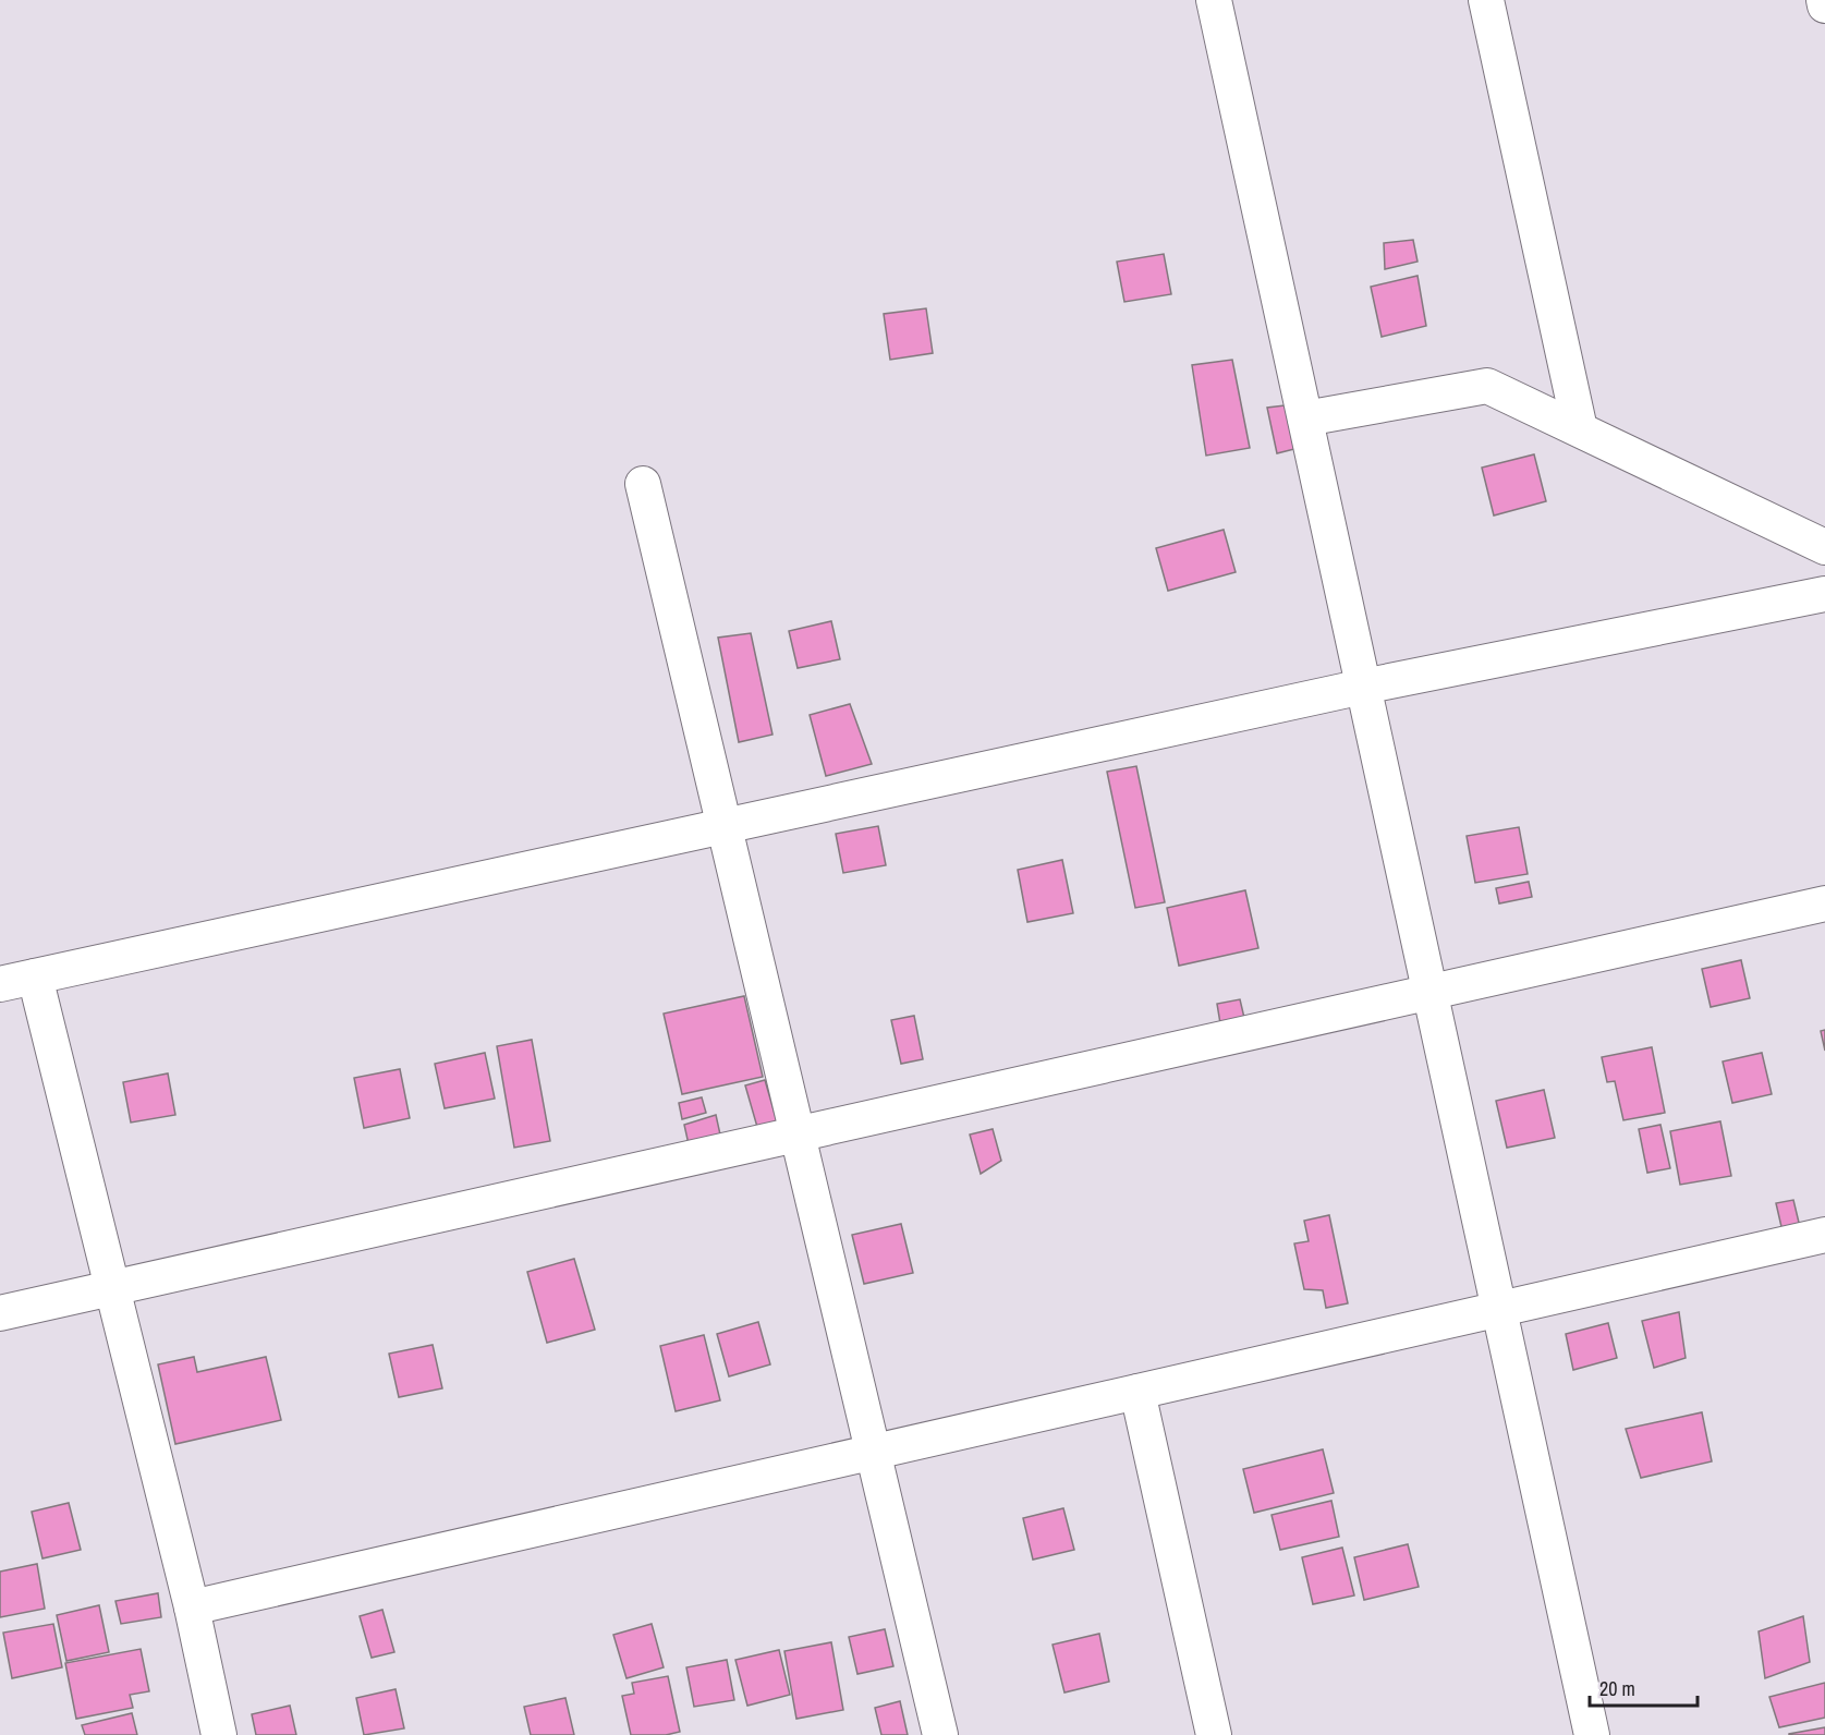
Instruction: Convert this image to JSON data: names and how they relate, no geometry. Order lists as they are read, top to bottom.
{
  "scale_bar": "20 m"
}
